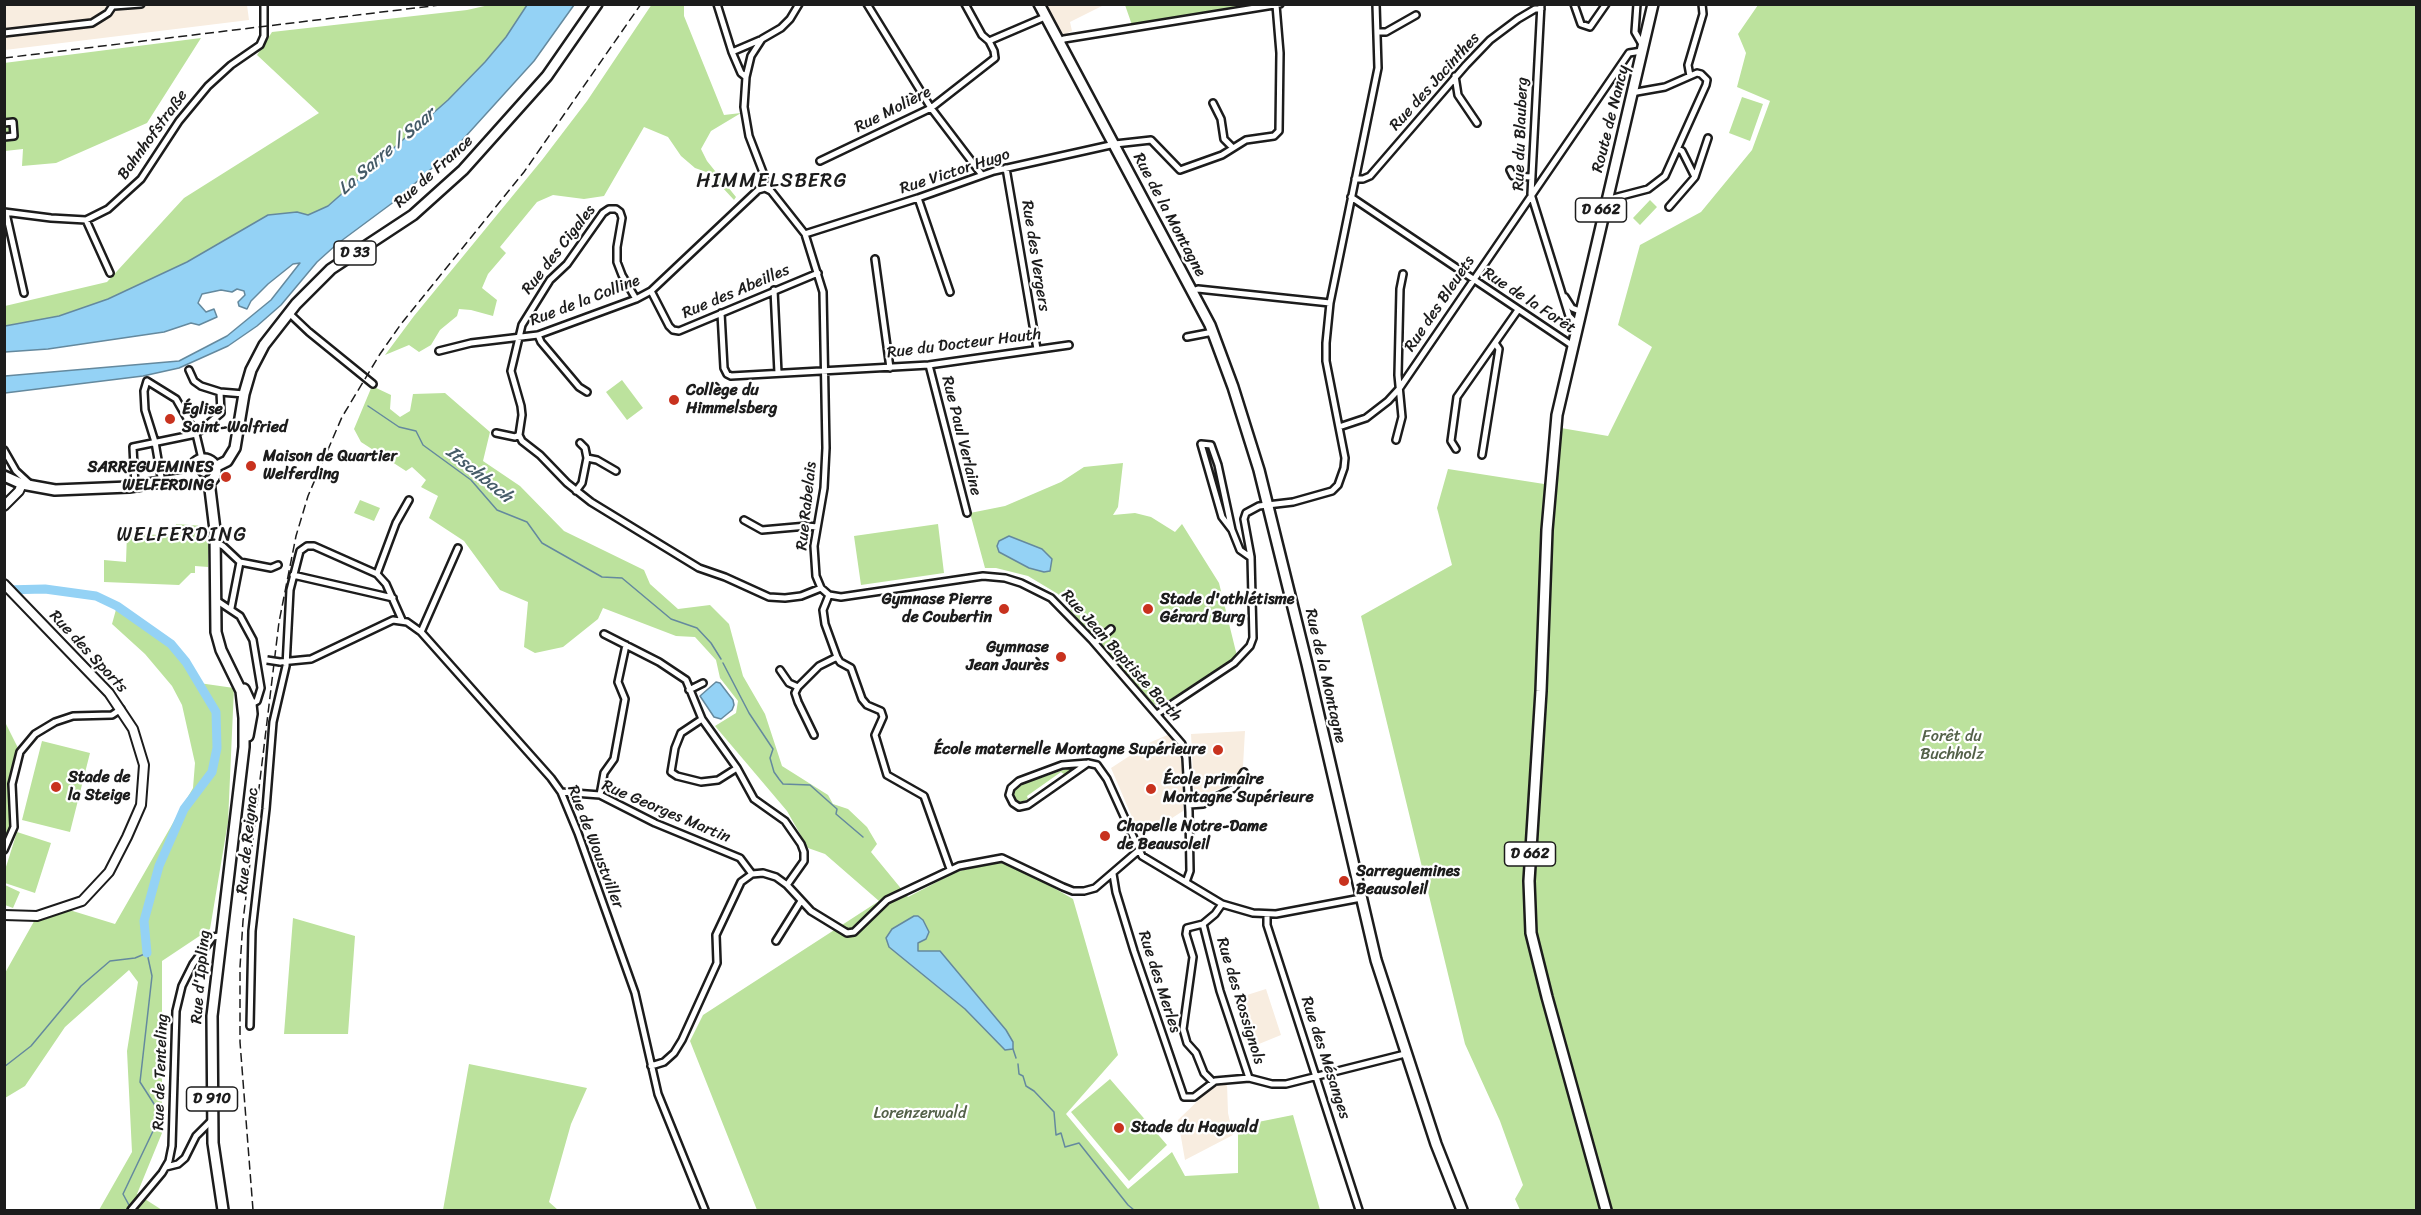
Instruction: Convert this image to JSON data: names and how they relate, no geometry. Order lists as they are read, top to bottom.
{
  "streets": {
    "main road": [
      "Route de Nancy",
      "Rue de France",
      "D 662",
      "Rue de la Montagne",
      "D 33",
      "Rue d'Ippling",
      "D 910"
    ],
    "street": [
      "Rue des Jacinthes",
      "Rue Molière",
      "Rue du Blauberg",
      "Bahnhofstraße",
      "Rue Victor Hugo",
      "Rue des Cigales",
      "Rue des Vergers",
      "Rue des Abeilles",
      "Rue de la Colline",
      "Rue de la Forêt",
      "Rue des Bleuets",
      "Rue du Docteur Hauth",
      "Rue Paul Verlaine",
      "Rue Rabelais",
      "Rue des Sports",
      "Rue Jean Baptiste Barth",
      "Rue Georges Martin",
      "Rue de Reignac",
      "Rue de Woustviller",
      "Rue des Merles",
      "Rue des Rossignols",
      "Rue des Mésanges",
      "Rue de Tenteling"
    ]
  },
  "crossings": [
    ["Rue des Jacinthes", "Rue du Blauberg"],
    ["Route de Nancy", "Rue du Blauberg"],
    ["Route de Nancy", "Rue de la Forêt"],
    ["Route de Nancy", "Rue des Bleuets"],
    ["Rue du Blauberg", "Rue des Bleuets"],
    ["Rue de France", "D 33"],
    ["Rue de France", "Rue d'Ippling"],
    ["Rue Victor Hugo", "Rue de la Montagne"],
    ["Rue Victor Hugo", "Rue des Vergers"],
    ["Rue Victor Hugo", "Rue Rabelais"],
    ["Rue des Cigales", "Rue de la Colline"],
    ["Rue des Vergers", "Rue du Docteur Hauth"],
    ["Rue des Abeilles", "Rue de la Colline"],
    ["Rue des Abeilles", "Rue du Docteur Hauth"],
    ["Rue des Abeilles", "Rue Rabelais"],
    ["Rue de la Colline", "Rue Rabelais"],
    ["Rue de la Forêt", "Rue des Bleuets"],
    ["Rue du Docteur Hauth", "Rue Paul Verlaine"],
    ["Rue du Docteur Hauth", "Rue Rabelais"],
    ["Rue Georges Martin", "Rue de Woustviller"],
    ["Rue d'Ippling", "Rue de Tenteling"]
  ],
  "districts": ["HIMMELSBERG", "WELFERDING"],
  "water": ["La Sarre / Saar", "Itschbach"],
  "parks": ["Forêt du Buchholz", "Lorenzerwald"],
  "places": [
    "Collège du Himmelsberg",
    "Église Saint-Walfried",
    "Maison de Quartier Welferding",
    "SARREGUEMINES WELFERDING",
    "Gymnase Pierre de Coubertin",
    "Stade d'athlétisme Gérard Burg",
    "Gymnase Jean Jaurès",
    "École maternelle Montagne Supérieure",
    "Stade de la Steige",
    "École primaire Montagne Supérieure",
    "Chapelle Notre-Dame de Beausoleil",
    "Sarreguemines Beausoleil",
    "Stade du Hagwald"
  ]
}
